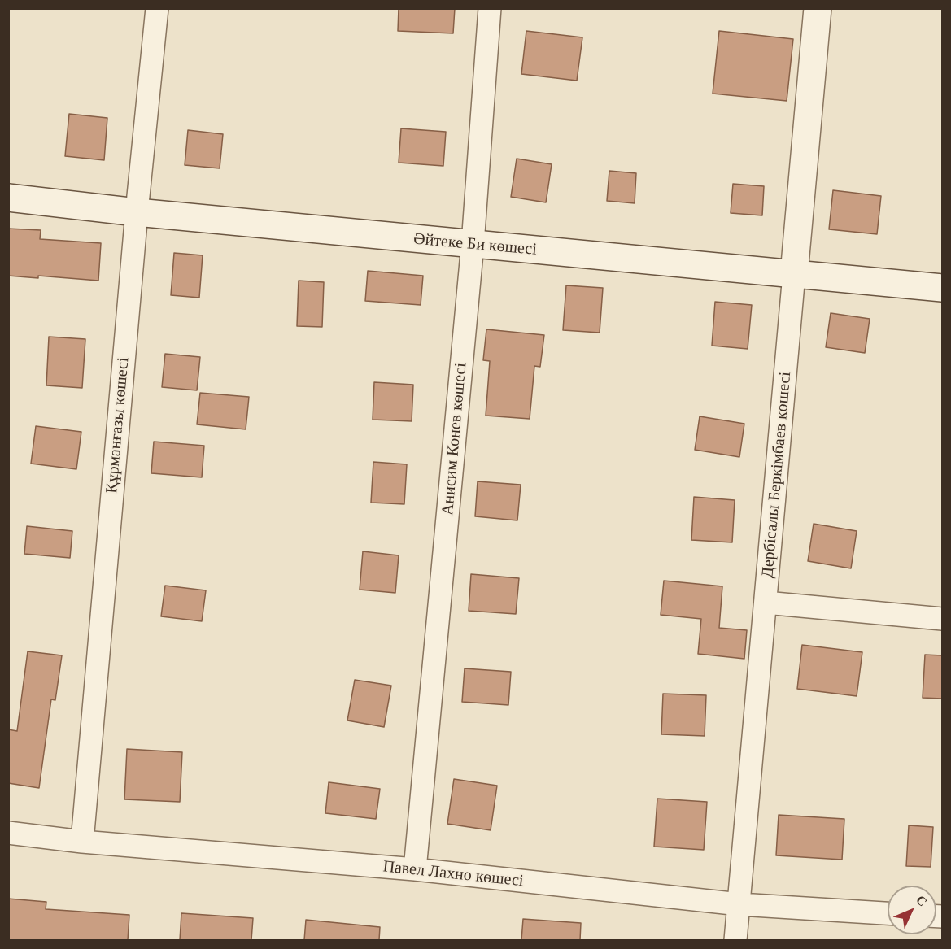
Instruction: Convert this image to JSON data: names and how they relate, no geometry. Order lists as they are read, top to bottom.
{
  "streets": {
    "main road": ["Әйтеке Би көшесі", "Дербісалы Беркімбаев көшесі"],
    "street": ["Құрманғазы көшесі", "Анисим Конев көшесі", "Павел Лахно көшесі"]
  },
  "crossings": [
    ["Әйтеке Би көшесі", "Құрманғазы көшесі"],
    ["Әйтеке Би көшесі", "Анисим Конев көшесі"],
    ["Әйтеке Би көшесі", "Дербісалы Беркімбаев көшесі"],
    ["Құрманғазы көшесі", "Павел Лахно көшесі"],
    ["Анисим Конев көшесі", "Павел Лахно көшесі"],
    ["Дербісалы Беркімбаев көшесі", "Павел Лахно көшесі"]
  ],
  "north": "top right"
}
